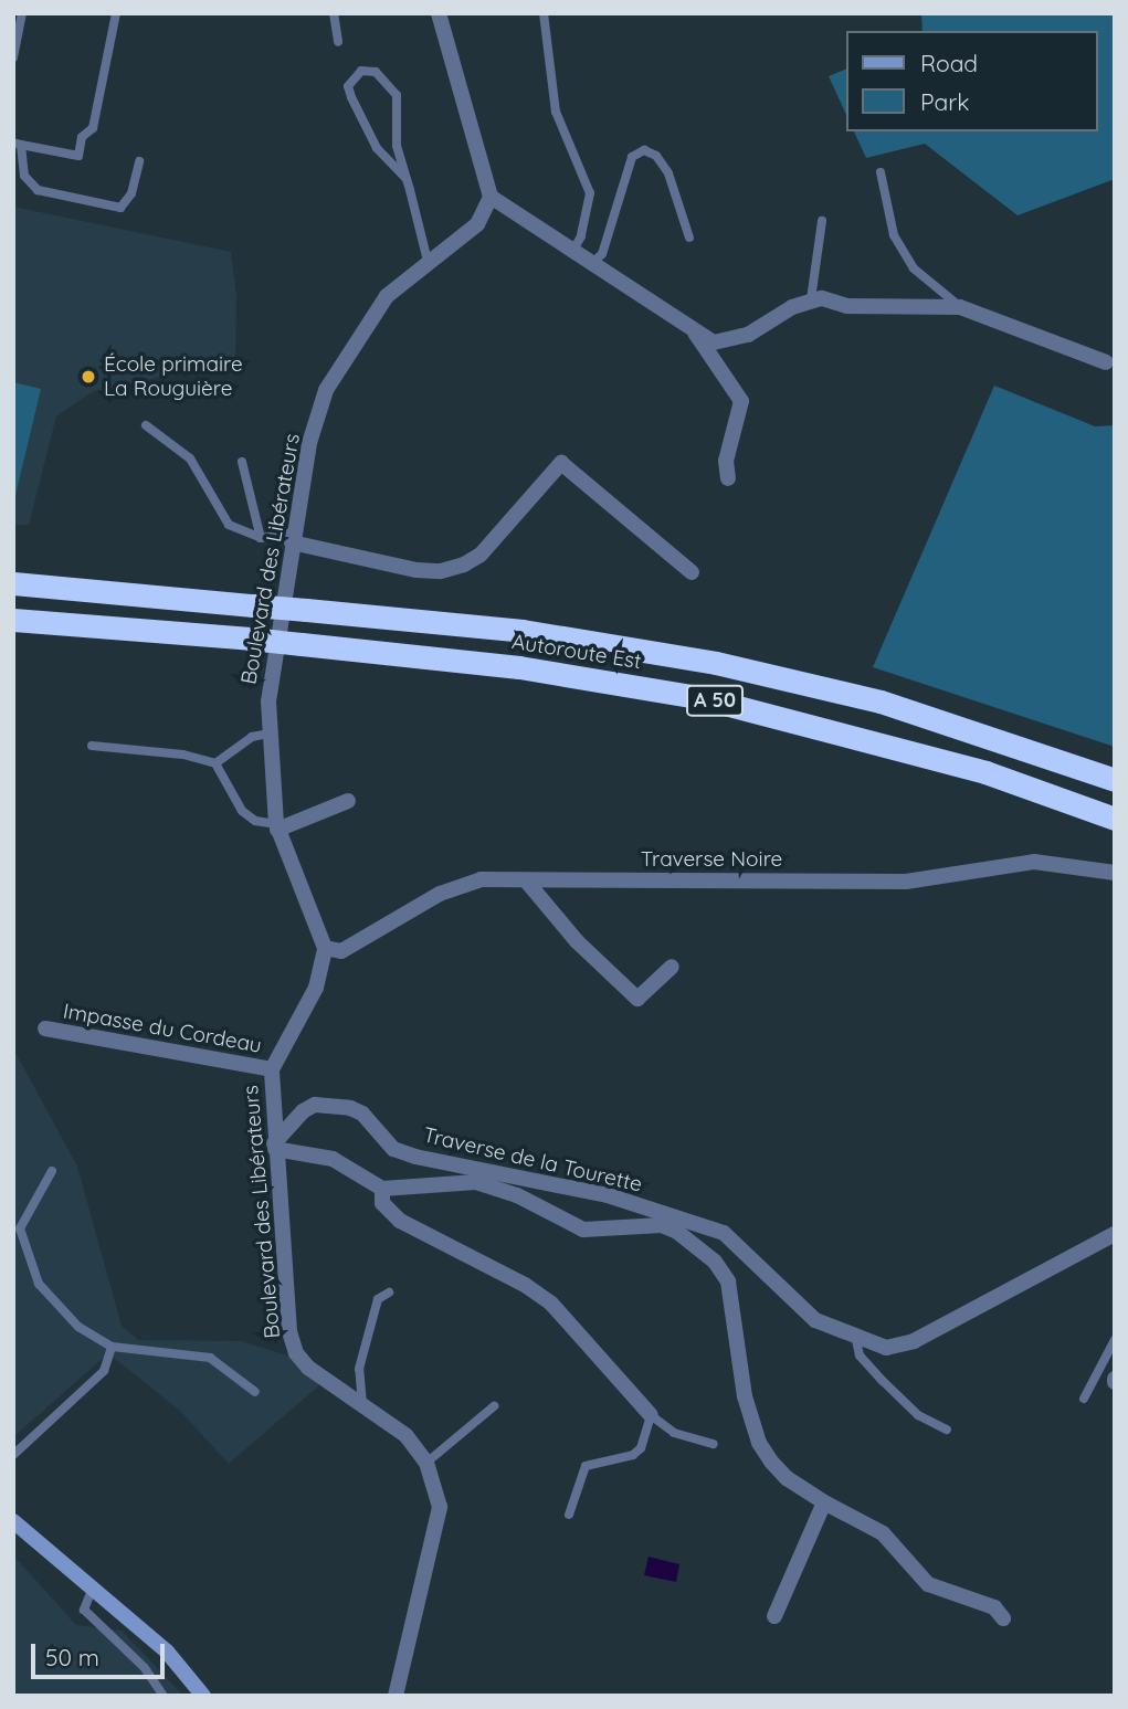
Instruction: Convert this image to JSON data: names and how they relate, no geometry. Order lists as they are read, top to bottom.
{
  "streets": {
    "highway": ["Autoroute Est", "A 50"],
    "street": [
      "Boulevard des Libérateurs",
      "Traverse Noire",
      "Impasse du Cordeau",
      "Traverse de la Tourette"
    ]
  },
  "crossings": [
    ["Boulevard des Libérateurs", "Traverse Noire"],
    ["Boulevard des Libérateurs", "Impasse du Cordeau"],
    ["Boulevard des Libérateurs", "Traverse de la Tourette"]
  ],
  "places": ["École primaire La Rouguière"],
  "legend": ["Road", "Park"],
  "scale_bar": "50 m"
}
